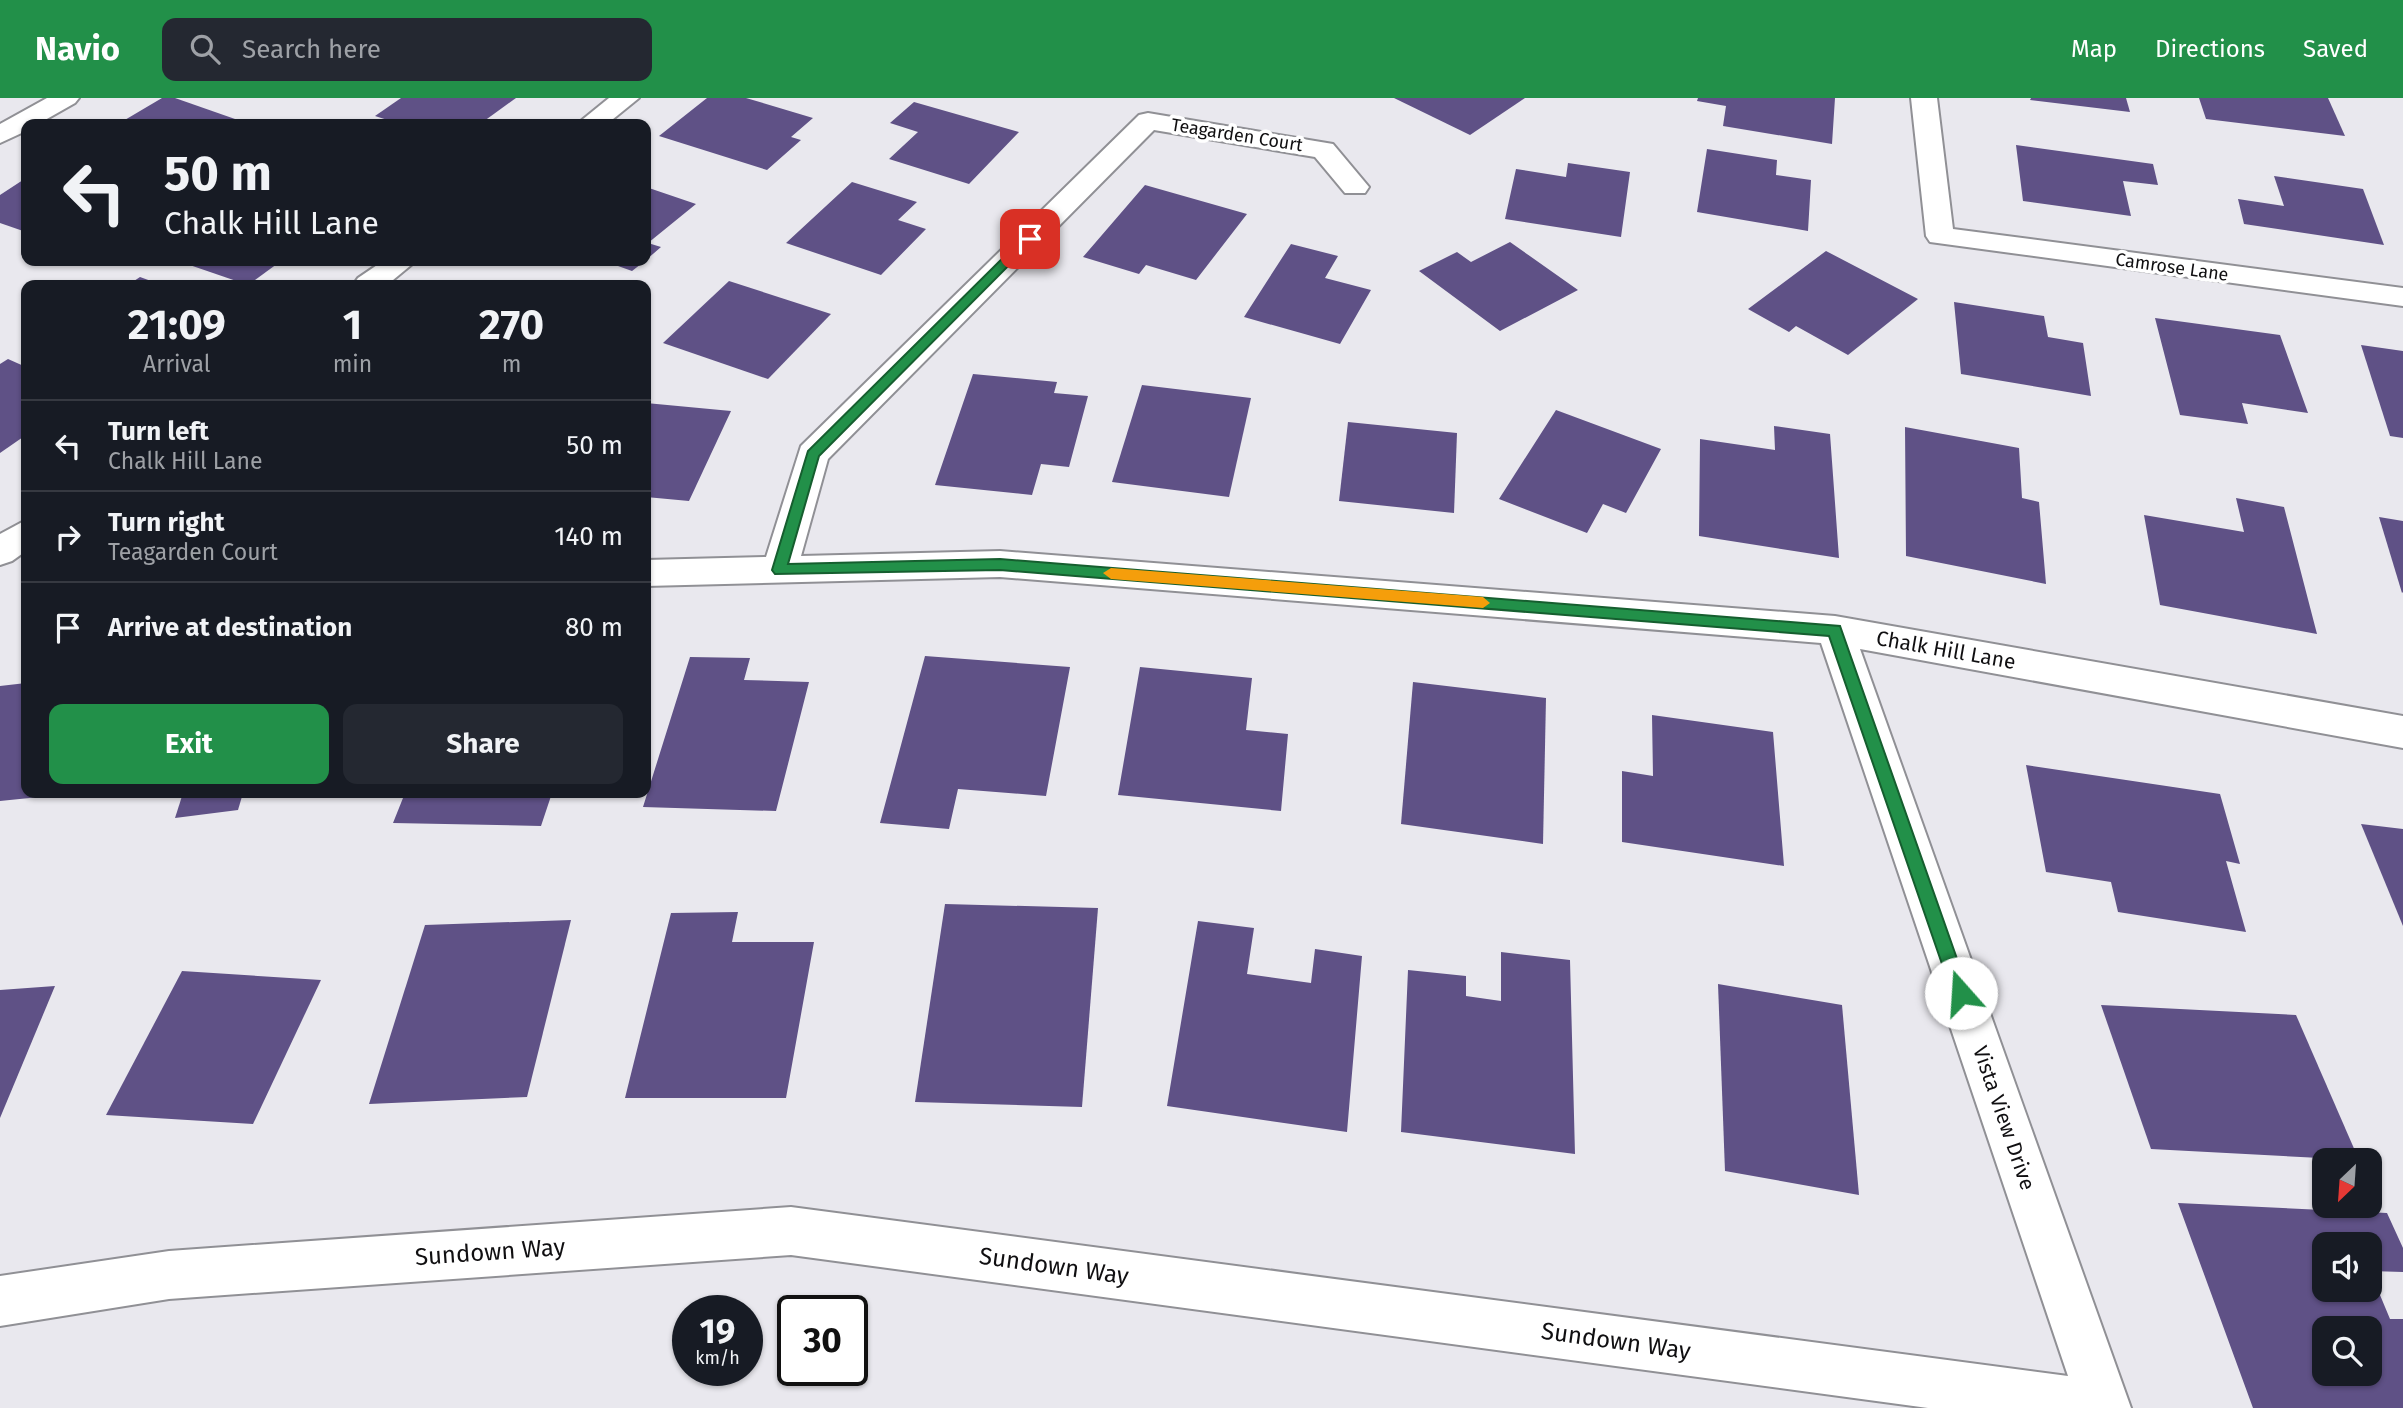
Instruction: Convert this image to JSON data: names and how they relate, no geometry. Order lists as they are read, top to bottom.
{
  "streets": {
    "street": [
      "Teagarden Court",
      "Camrose Lane",
      "Chalk Hill Lane",
      "Vista View Drive",
      "Sundown Way"
    ]
  },
  "crossings": [
    ["Teagarden Court", "Chalk Hill Lane"],
    ["Chalk Hill Lane", "Vista View Drive"],
    ["Vista View Drive", "Sundown Way"]
  ],
  "north": "bottom left",
  "page": {
    "header": "Navio",
    "search": "Search here",
    "nav": ["Map", "Directions", "Saved"],
    "turn": ["50 m", "Chalk Hill Lane"],
    "eta": [
      "21:09",
      "Arrival",
      "1",
      "min",
      "270",
      "m"
    ],
    "list": [
      {
        "name": "Turn left",
        "note": "Chalk Hill Lane",
        "value": "50 m"
      },
      {
        "name": "Turn right",
        "note": "Teagarden Court",
        "value": "140 m"
      },
      {
        "name": "Arrive at destination",
        "value": "80 m"
      }
    ],
    "buttons": ["Exit", "Share"],
    "speed": "19 km/h",
    "limit": "30"
  }
}
